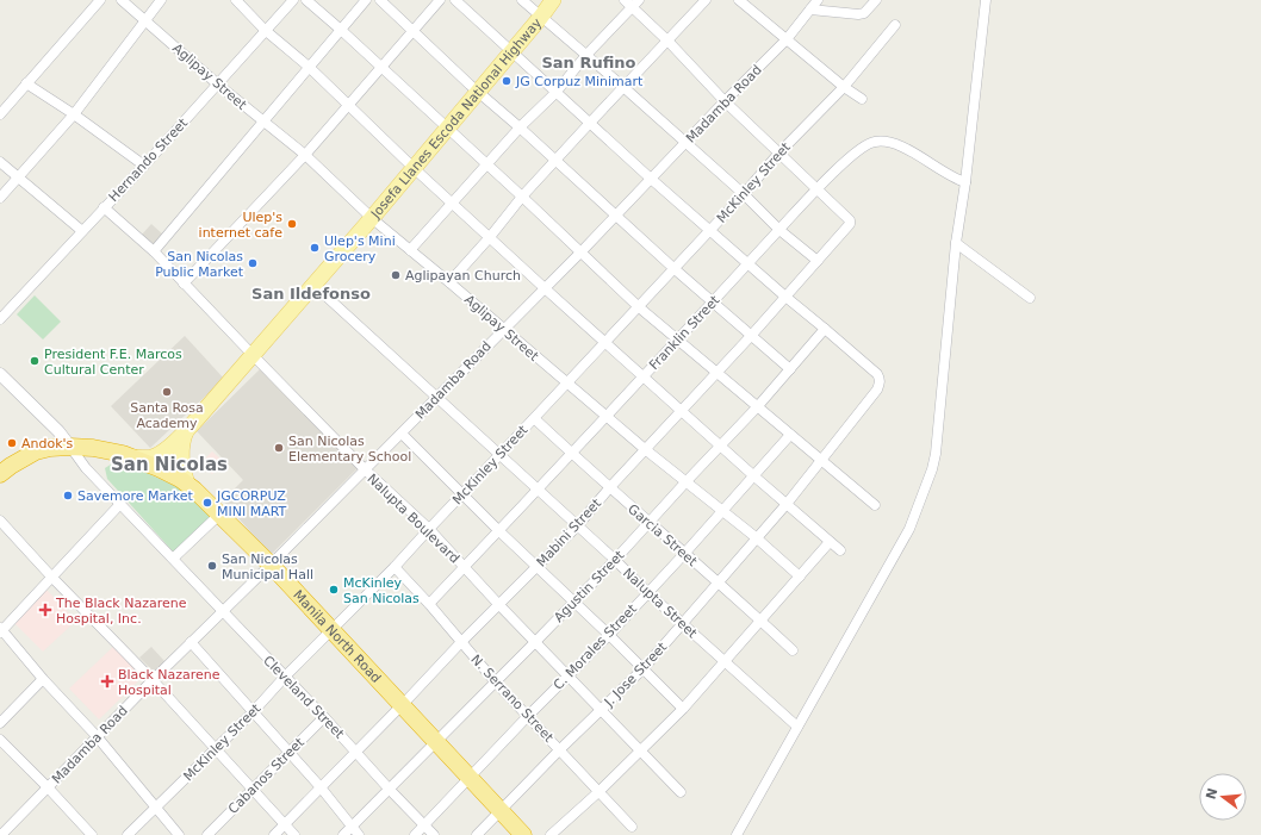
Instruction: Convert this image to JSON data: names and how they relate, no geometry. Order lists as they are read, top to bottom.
{
  "streets": {
    "highway": ["Manila North Road"],
    "main road": ["Josefa Llanes Escoda National Highway"],
    "street": [
      "Aglipay Street",
      "Madamba Road",
      "Hernando Street",
      "McKinley Street",
      "Franklin Street",
      "Nalupta Boulevard",
      "Mabini Street",
      "Garcia Street",
      "Agustin Street",
      "Nalupta Street",
      "C. Morales Street",
      "J. Jose Street",
      "Cleveland Street",
      "N. Serrano Street",
      "Cabanos Street"
    ]
  },
  "crossings": [
    ["Aglipay Street", "Madamba Road"],
    ["Aglipay Street", "Josefa Llanes Escoda National Highway"],
    ["Aglipay Street", "Hernando Street"],
    ["Aglipay Street", "McKinley Street"],
    ["Aglipay Street", "Franklin Street"],
    ["Aglipay Street", "Mabini Street"],
    ["Aglipay Street", "Agustin Street"],
    ["Aglipay Street", "C. Morales Street"],
    ["Aglipay Street", "J. Jose Street"],
    ["Madamba Road", "Nalupta Boulevard"],
    ["Madamba Road", "Nalupta Street"],
    ["Madamba Road", "Manila North Road"],
    ["Madamba Road", "Cleveland Street"],
    ["Josefa Llanes Escoda National Highway", "Nalupta Boulevard"],
    ["Josefa Llanes Escoda National Highway", "Nalupta Street"],
    ["Josefa Llanes Escoda National Highway", "Manila North Road"],
    ["Hernando Street", "Nalupta Boulevard"],
    ["McKinley Street", "Nalupta Boulevard"],
    ["McKinley Street", "Garcia Street"],
    ["McKinley Street", "Nalupta Street"],
    ["McKinley Street", "Manila North Road"],
    ["McKinley Street", "Cleveland Street"],
    ["McKinley Street", "N. Serrano Street"],
    ["Franklin Street", "Nalupta Boulevard"],
    ["Franklin Street", "Mabini Street"],
    ["Franklin Street", "Garcia Street"],
    ["Franklin Street", "Nalupta Street"],
    ["Franklin Street", "N. Serrano Street"],
    ["Nalupta Boulevard", "Mabini Street"],
    ["Nalupta Boulevard", "Agustin Street"],
    ["Nalupta Boulevard", "C. Morales Street"],
    ["Nalupta Boulevard", "J. Jose Street"],
    ["Mabini Street", "Garcia Street"],
    ["Mabini Street", "Nalupta Street"],
    ["Mabini Street", "Manila North Road"],
    ["Mabini Street", "Cleveland Street"],
    ["Mabini Street", "N. Serrano Street"],
    ["Garcia Street", "Agustin Street"],
    ["Garcia Street", "C. Morales Street"],
    ["Garcia Street", "J. Jose Street"],
    ["Agustin Street", "Nalupta Street"],
    ["Agustin Street", "Manila North Road"],
    ["Agustin Street", "J. Jose Street"],
    ["Agustin Street", "Cleveland Street"],
    ["Agustin Street", "N. Serrano Street"],
    ["Nalupta Street", "C. Morales Street"],
    ["Nalupta Street", "J. Jose Street"],
    ["Manila North Road", "C. Morales Street"],
    ["Manila North Road", "J. Jose Street"],
    ["Manila North Road", "Cleveland Street"],
    ["C. Morales Street", "Cleveland Street"],
    ["C. Morales Street", "N. Serrano Street"],
    ["J. Jose Street", "N. Serrano Street"],
    ["Cleveland Street", "Cabanos Street"]
  ],
  "districts": ["San Rufino", "San Ildefonso", "San Nicolas"],
  "places": {
    "other": [
      "JG Corpuz Minimart",
      "Ulep's internet cafe",
      "Ulep's Mini Grocery",
      "San Nicolas Public Market",
      "Aglipayan Church",
      "President F.E. Marcos Cultural Center",
      "Santa Rosa Academy",
      "Andok's",
      "San Nicolas Elementary School",
      "Savemore Market",
      "JGCORPUZ MINI MART",
      "San Nicolas Municipal Hall",
      "McKinley San Nicolas"
    ],
    "health": ["The Black Nazarene Hospital, Inc.", "Black Nazarene Hospital"]
  },
  "north": "left"
}
